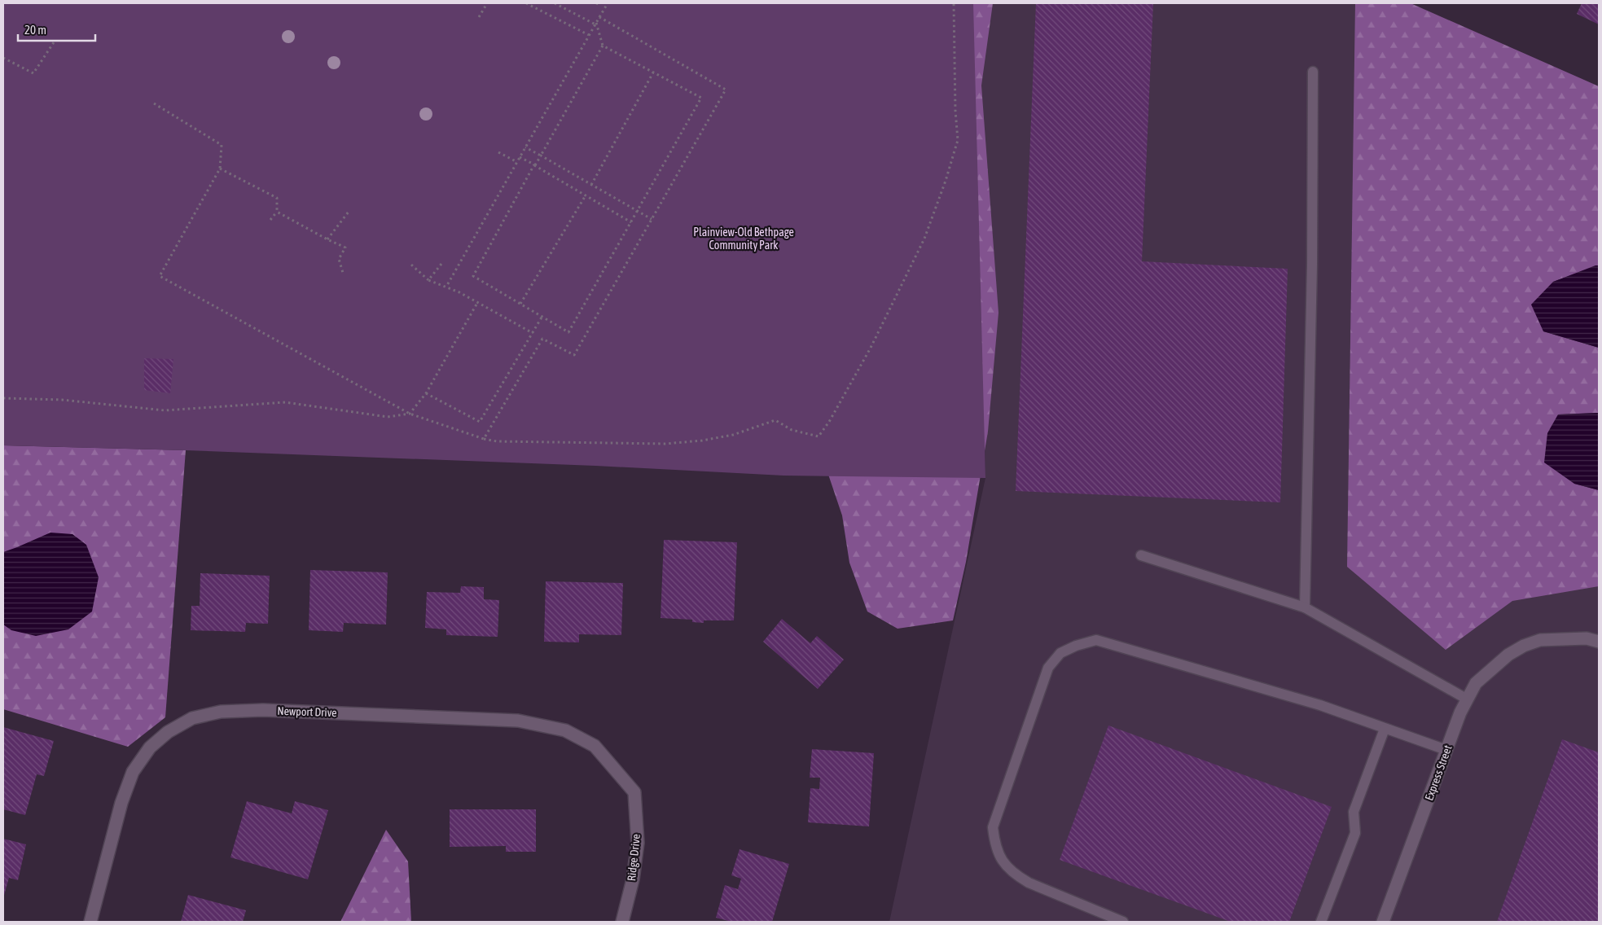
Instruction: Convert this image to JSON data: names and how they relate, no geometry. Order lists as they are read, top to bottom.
{
  "streets": {
    "street": ["Newport Drive", "Express Street", "Ridge Drive"]
  },
  "crossings": [
    ["Newport Drive", "Ridge Drive"]
  ],
  "parks": ["Plainview-Old Bethpage Community Park"],
  "scale_bar": "20 m"
}
